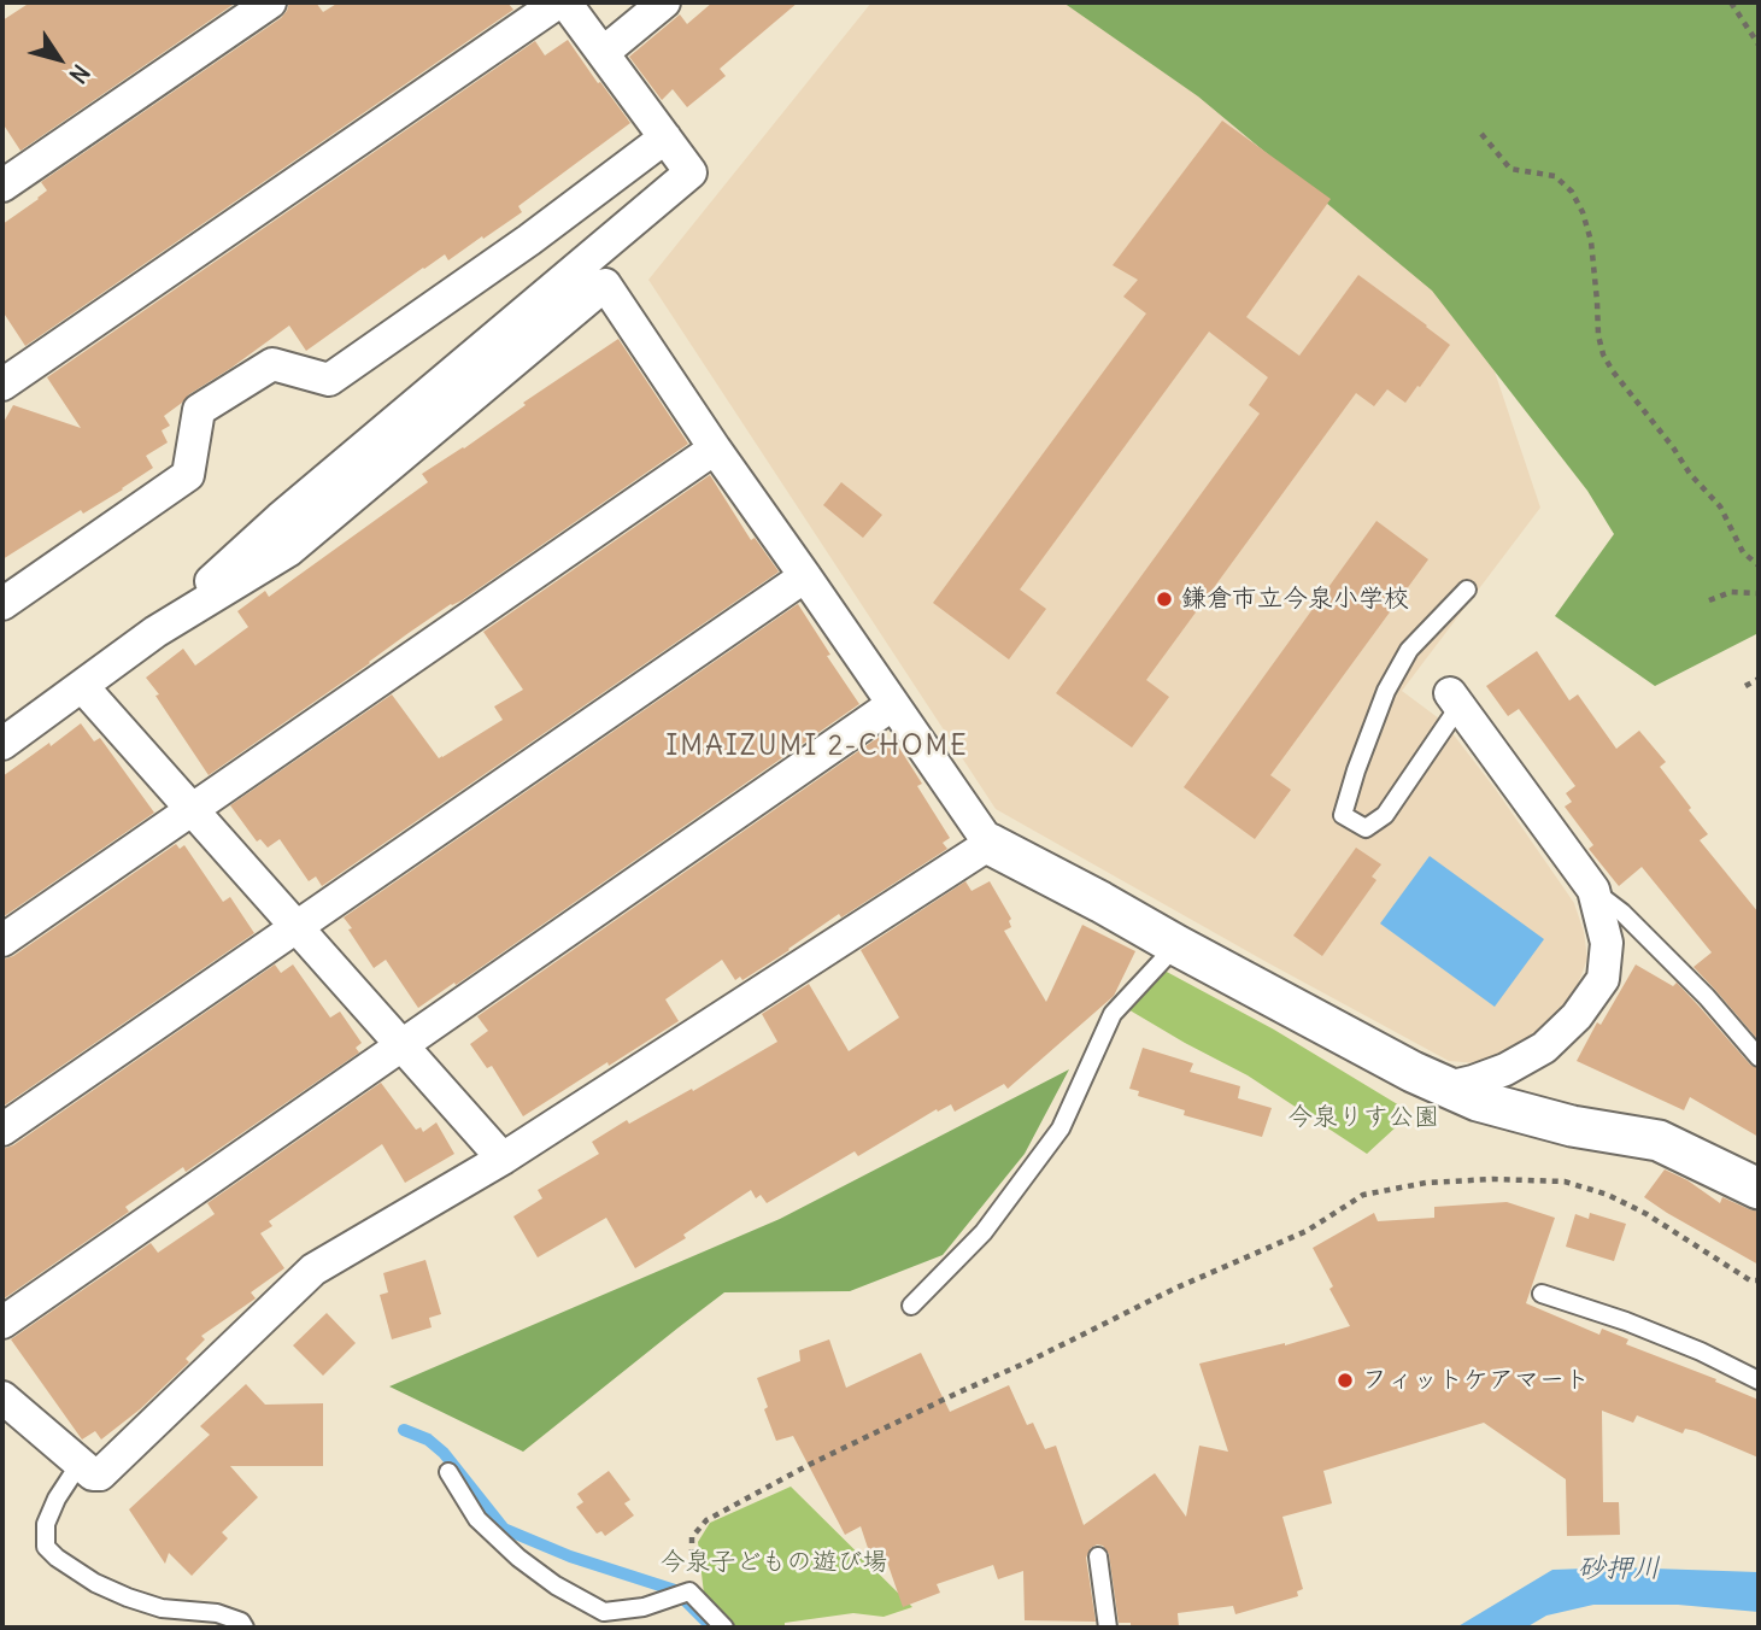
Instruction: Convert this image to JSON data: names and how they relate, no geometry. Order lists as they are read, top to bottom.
{
  "districts": ["IMAIZUMI 2-CHOME"],
  "water": ["砂押川"],
  "parks": ["今泉りす公園", "今泉子どもの遊び場"],
  "places": ["鎌倉市立今泉小学校", "フィットケアマート"],
  "north": "bottom right"
}
